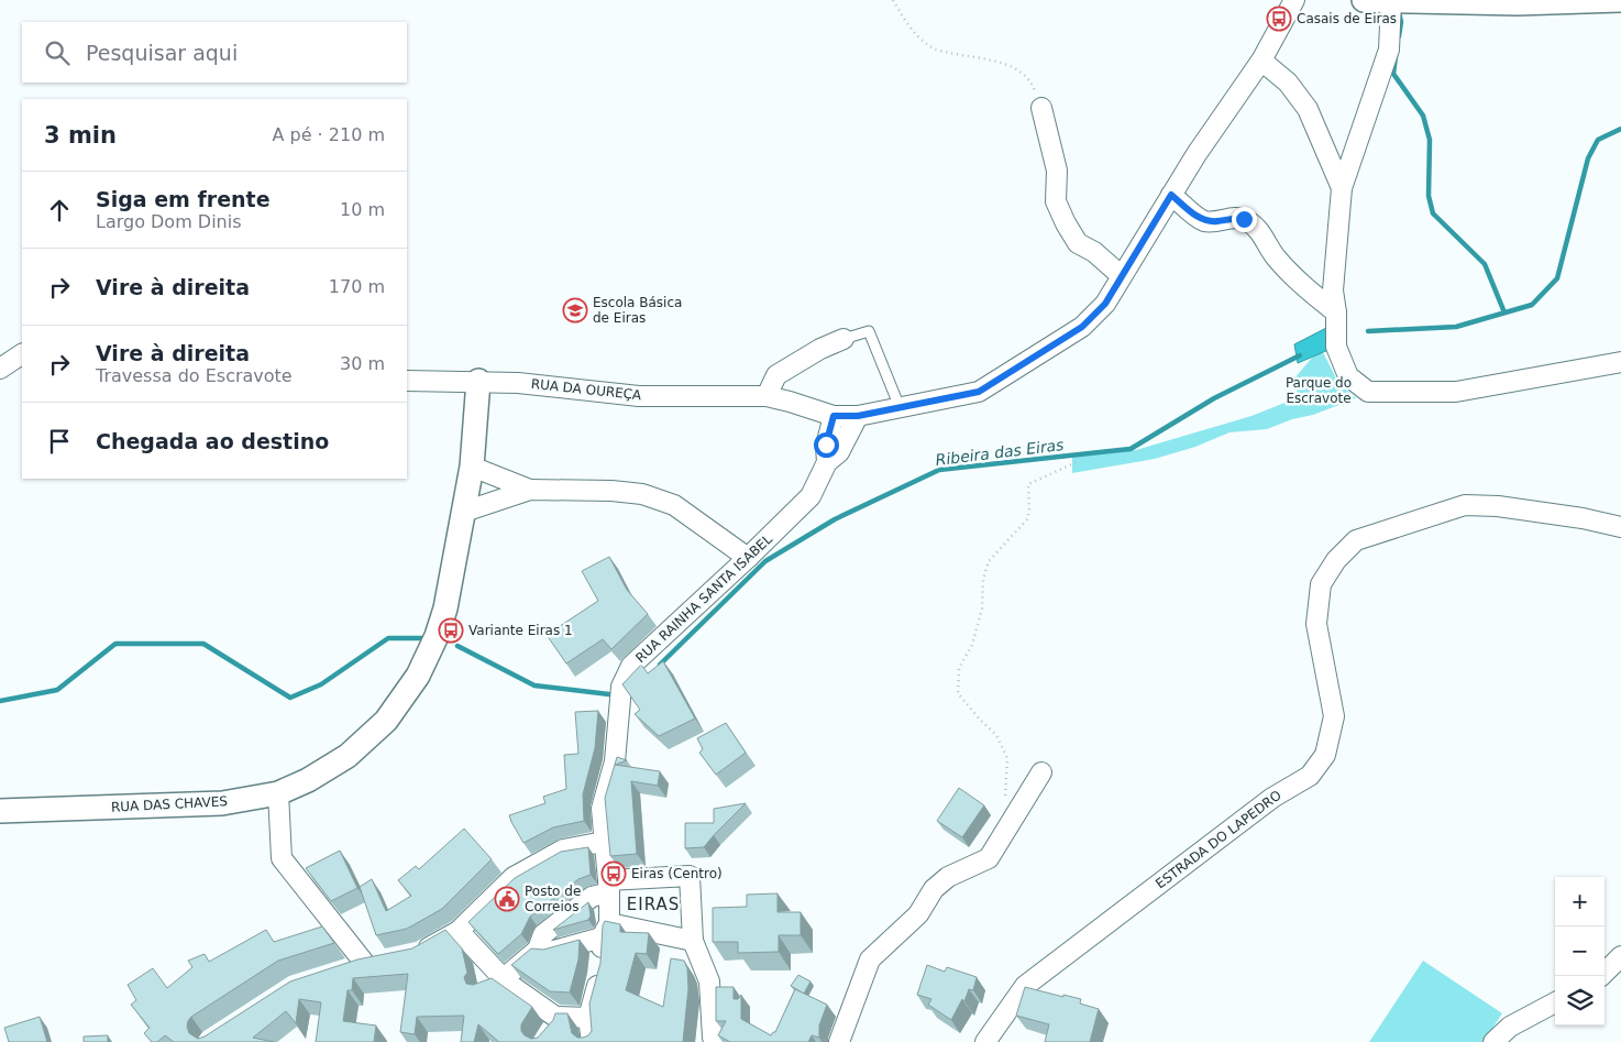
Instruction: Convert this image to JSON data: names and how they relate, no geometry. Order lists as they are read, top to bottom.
{
  "streets": {
    "street": [
      "RUA DA OUREÇA",
      "RUA RAINHA SANTA ISABEL",
      "RUA DAS CHAVES",
      "ESTRADA DO LAPEDRO"
    ]
  },
  "crossings": [
    ["RUA DA OUREÇA", "RUA DAS CHAVES"]
  ],
  "districts": ["EIRAS"],
  "water": ["Ribeira das Eiras"],
  "parks": ["Parque do Escravote"],
  "places": {
    "bus stop": ["Casais de Eiras", "Variante Eiras 1", "Eiras (Centro)"],
    "school or university": ["Escola Básica de Eiras"],
    "public building": ["Posto de Correios"]
  },
  "page": {
    "search": "Pesquisar aqui",
    "heading": ["3 min", "A pé · 210 m"],
    "list": [
      ["Siga em frente", "Largo Dom Dinis", "10 m"],
      ["Vire à direita", "170 m"],
      ["Vire à direita", "Travessa do Escravote", "30 m"],
      "Chegada ao destino"
    ],
    "map_buttons": ["+", "−"]
  }
}
